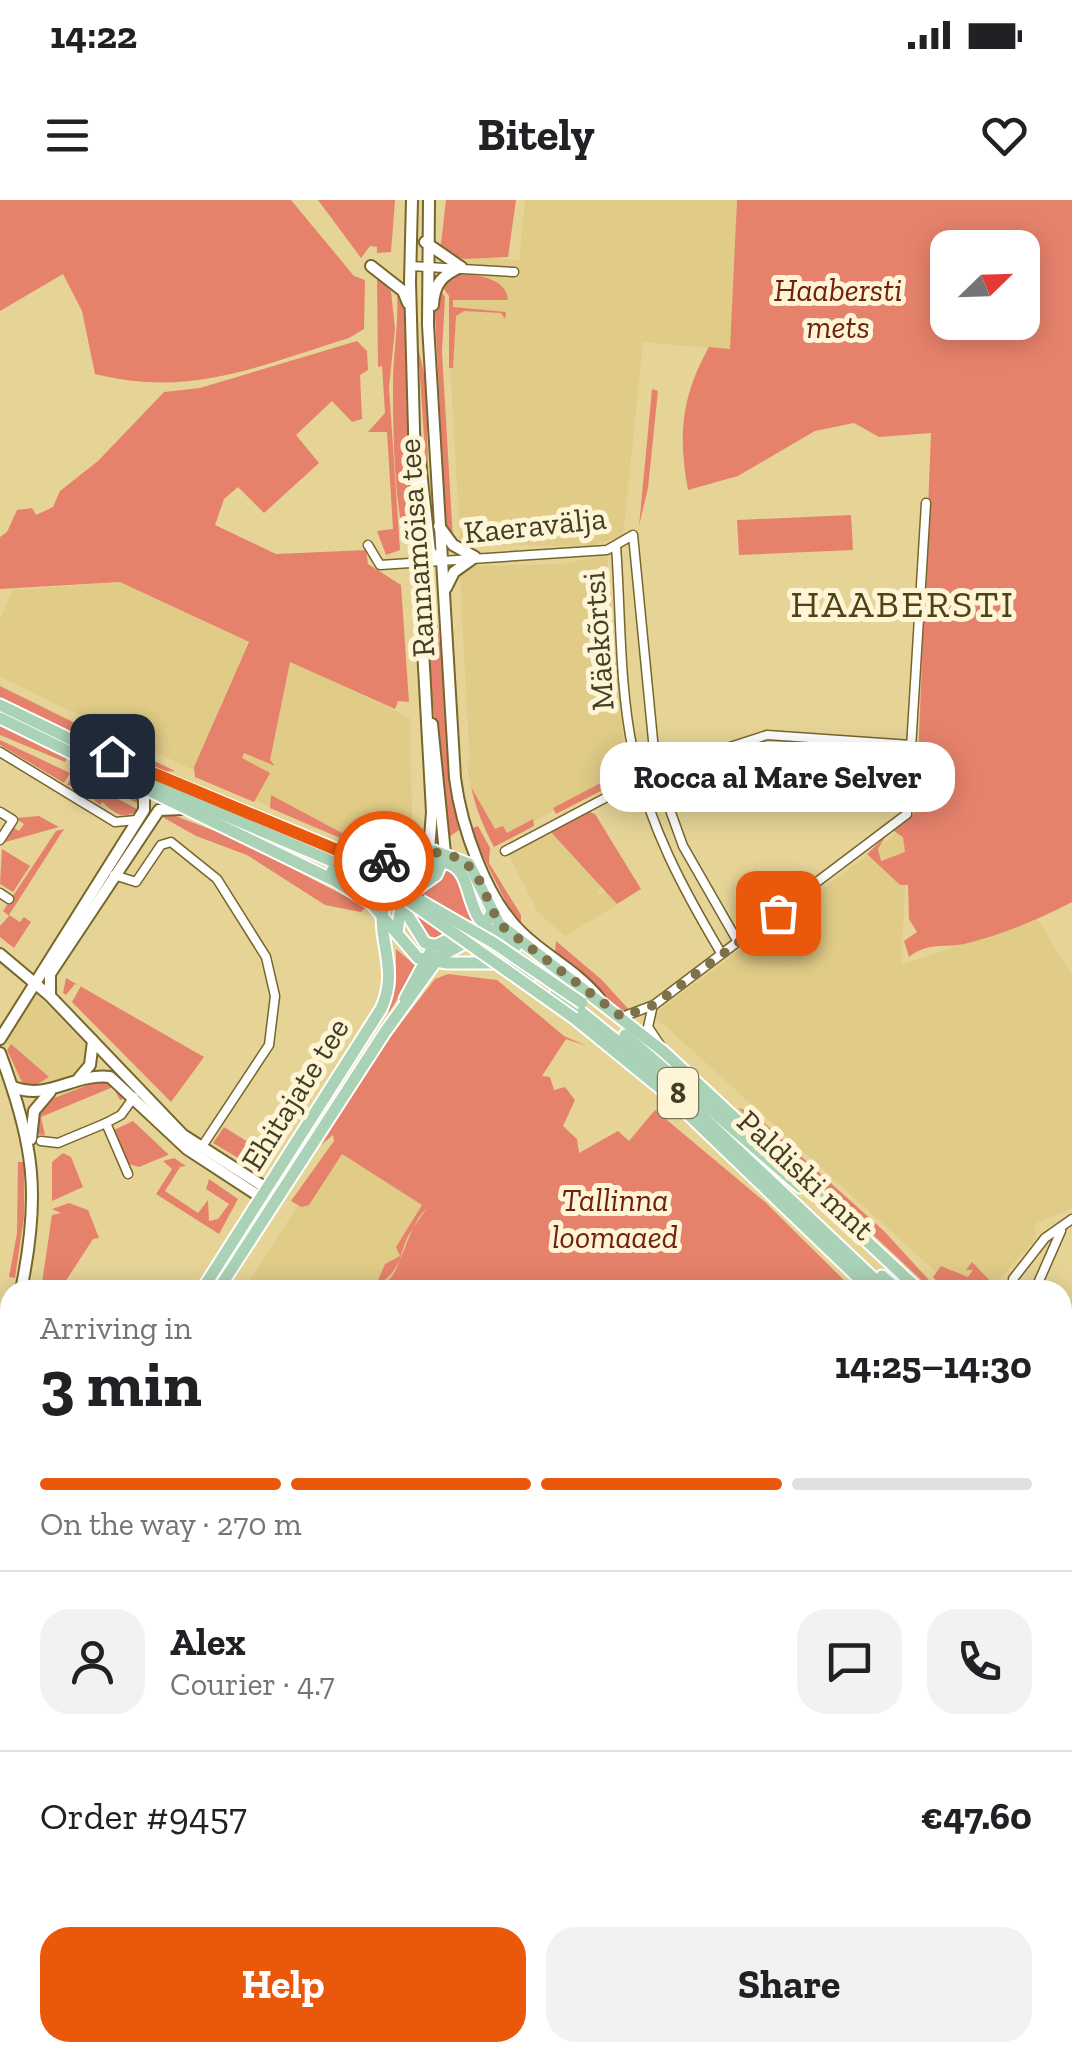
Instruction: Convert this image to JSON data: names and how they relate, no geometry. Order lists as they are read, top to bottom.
{
  "streets": {
    "main road": [
      "Rannamõisa tee",
      "8",
      "Ehitajate tee",
      "Paldiski mnt"
    ],
    "street": ["Kaeravälja", "Mäekõrtsi"]
  },
  "crossings": [
    ["Kaeravälja", "Rannamõisa tee"],
    ["Kaeravälja", "Mäekõrtsi"],
    ["Rannamõisa tee", "Paldiski mnt"],
    ["Ehitajate tee", "Paldiski mnt"]
  ],
  "districts": ["HAABERSTI"],
  "parks": ["Haabersti mets", "Tallinna loomaaed"],
  "places": ["Rocca al Mare Selver"],
  "north": "top right",
  "page": {
    "status": "14:22",
    "header": "Bitely",
    "bubble": "Rocca al Mare Selver",
    "heading": ["3 min", "Arriving in", "14:25–14:30"],
    "panel": [
      "Alex",
      "Courier · 4.7",
      "Order #9457",
      "€47.60"
    ],
    "bar": "On the way · 270 m",
    "buttons": ["Help", "Share"]
  }
}
